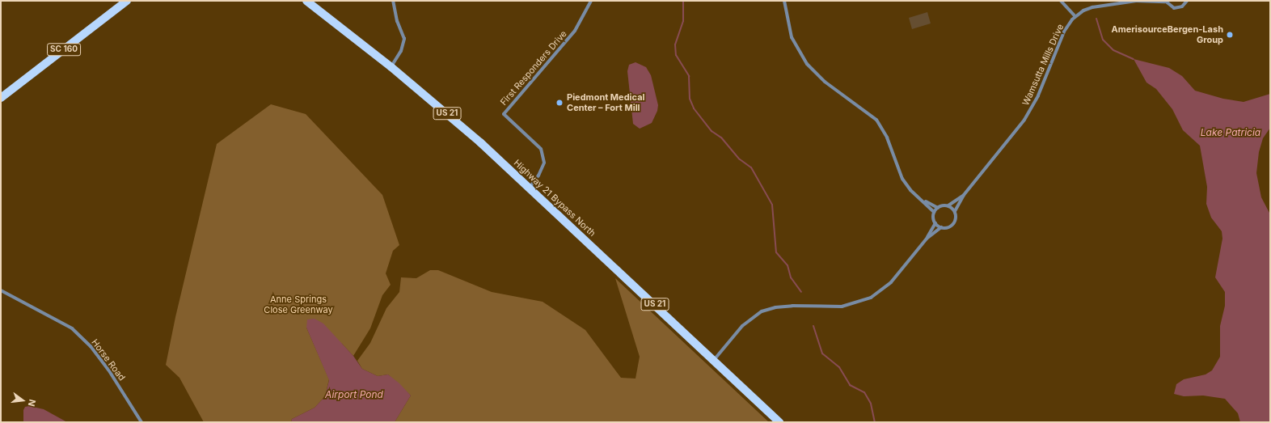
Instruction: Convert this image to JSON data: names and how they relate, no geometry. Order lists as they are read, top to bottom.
{
  "streets": {
    "main road": ["SC 160", "US 21", "Highway 21 Bypass North"],
    "street": ["Wamsutta Mills Drive", "First Responders Drive", "Horse Road"]
  },
  "crossings": [
    ["Wamsutta Mills Drive", "Highway 21 Bypass North"],
    ["First Responders Drive", "Highway 21 Bypass North"]
  ],
  "water": ["Lake Patricia", "Airport Pond"],
  "parks": ["Anne Springs Close Greenway"],
  "places": ["AmerisourceBergen-Lash Group", "Piedmont Medical Center – Fort Mill"],
  "north": "right"
}
